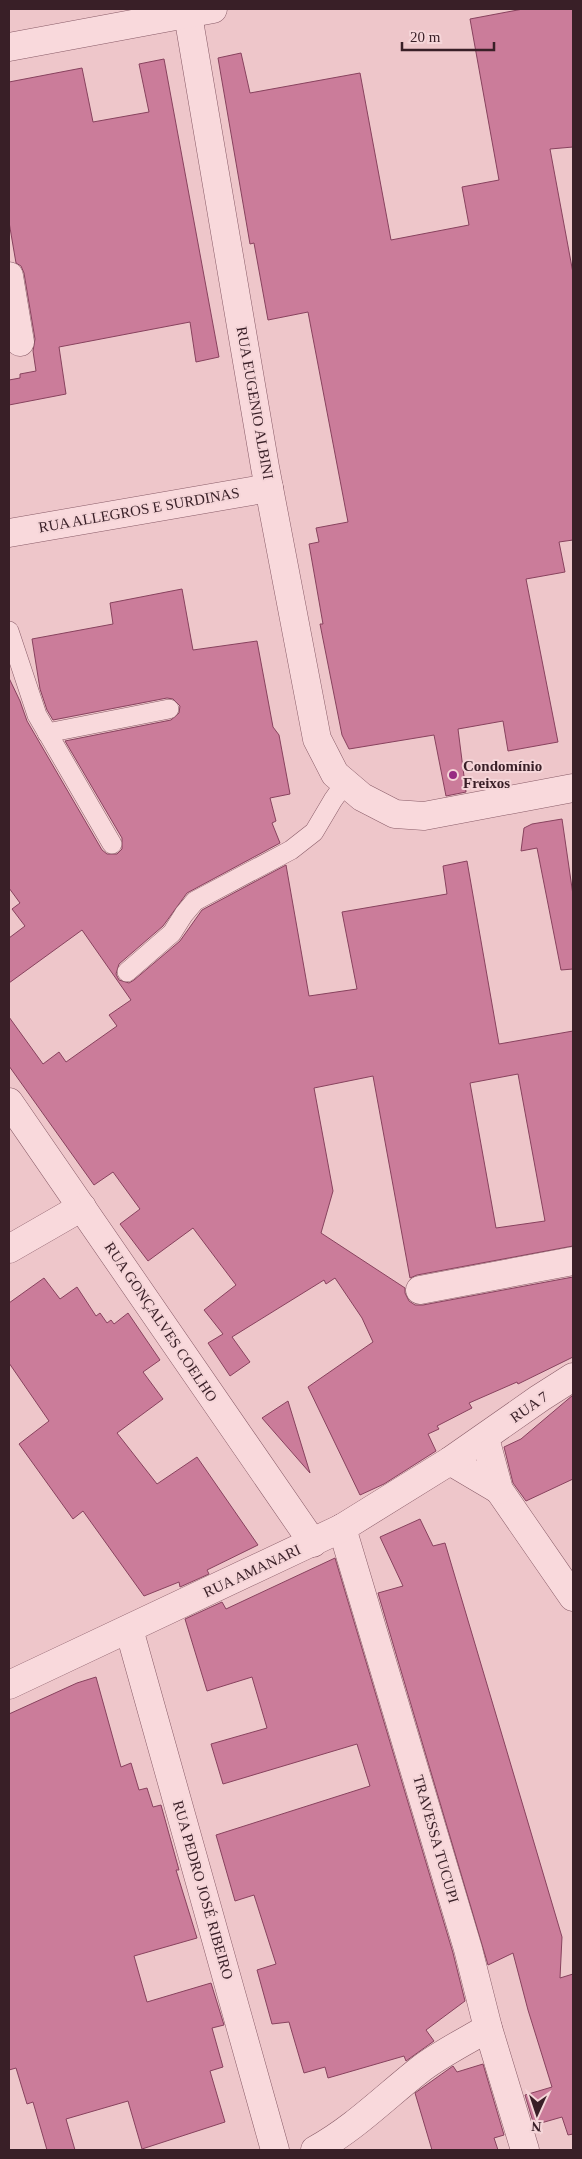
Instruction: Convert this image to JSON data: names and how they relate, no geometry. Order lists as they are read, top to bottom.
{
  "streets": {
    "street": [
      "RUA EUGENIO ALBINI",
      "RUA ALLEGROS E SURDINAS",
      "RUA GONÇALVES COELHO",
      "RUA 7",
      "RUA AMANARI",
      "TRAVESSA TUCUPI",
      "RUA PEDRO JOSÉ RIBEIRO"
    ]
  },
  "crossings": [
    ["RUA EUGENIO ALBINI", "RUA ALLEGROS E SURDINAS"],
    ["RUA GONÇALVES COELHO", "RUA AMANARI"],
    ["RUA 7", "RUA AMANARI"],
    ["RUA AMANARI", "TRAVESSA TUCUPI"],
    ["RUA AMANARI", "RUA PEDRO JOSÉ RIBEIRO"]
  ],
  "places": ["Condomínio Freixos"],
  "scale_bar": "20 m",
  "north": "bottom"
}
